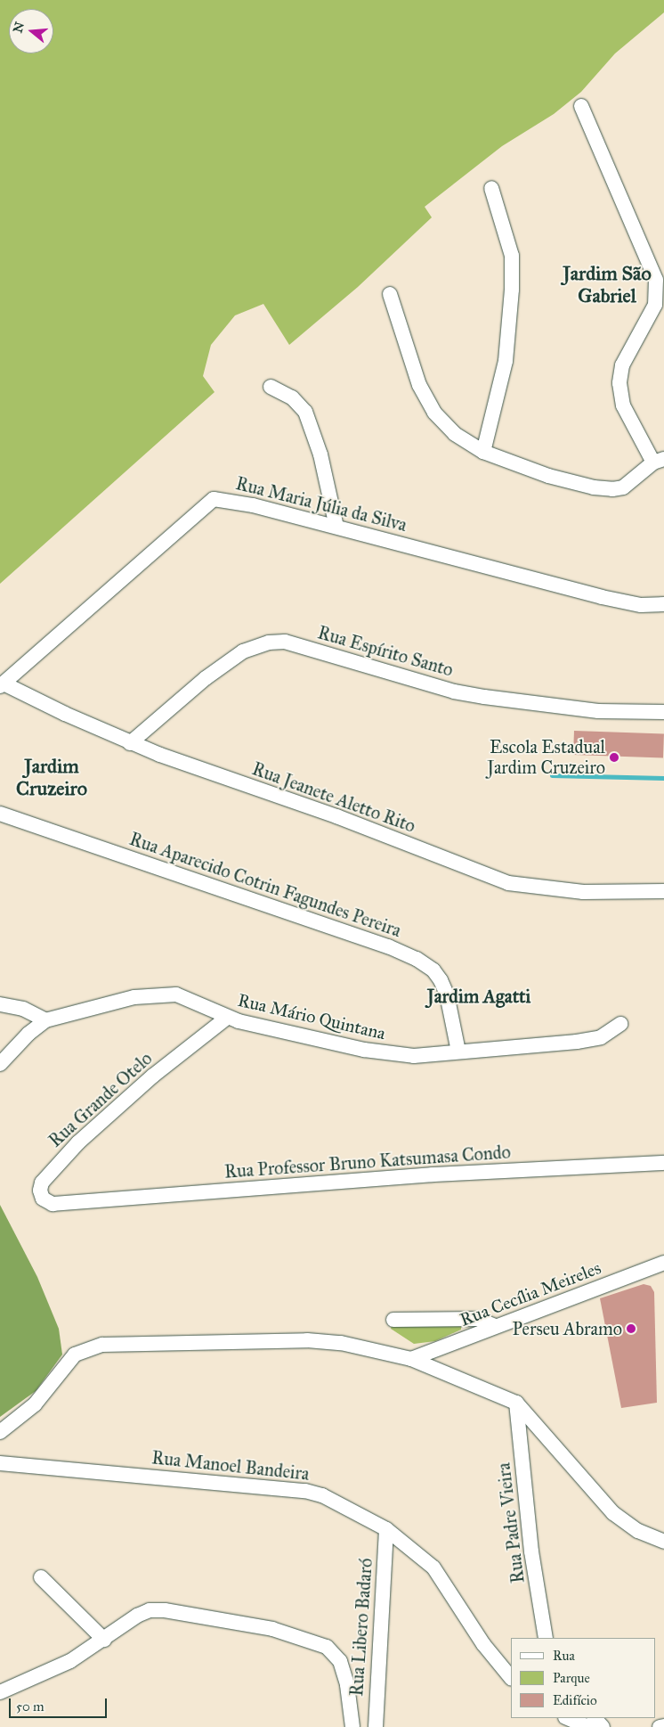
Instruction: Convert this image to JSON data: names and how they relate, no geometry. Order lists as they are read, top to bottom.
{
  "streets": {
    "street": [
      "Rua Maria Júlia da Silva",
      "Rua Espírito Santo",
      "Rua Jeanete Aletto Rito",
      "Rua Aparecido Cotrin Fagundes Pereira",
      "Rua Mário Quintana",
      "Rua Grande Otelo",
      "Rua Professor Bruno Katsumasa Condo",
      "Rua Cecília Meireles",
      "Rua Manoel Bandeira",
      "Rua Padre Vieira",
      "Rua Libero Badaró"
    ]
  },
  "crossings": [
    ["Rua Maria Júlia da Silva", "Rua Jeanete Aletto Rito"],
    ["Rua Espírito Santo", "Rua Jeanete Aletto Rito"],
    ["Rua Aparecido Cotrin Fagundes Pereira", "Rua Mário Quintana"],
    ["Rua Mário Quintana", "Rua Grande Otelo"],
    ["Rua Grande Otelo", "Rua Professor Bruno Katsumasa Condo"],
    ["Rua Manoel Bandeira", "Rua Libero Badaró"]
  ],
  "districts": ["Jardim São Gabriel", "Jardim Cruzeiro", "Jardim Agatti"],
  "places": ["Escola Estadual Jardim Cruzeiro", "Perseu Abramo"],
  "legend": ["Rua", "Parque", "Edifício"],
  "scale_bar": "50 m",
  "north": "left"
}
